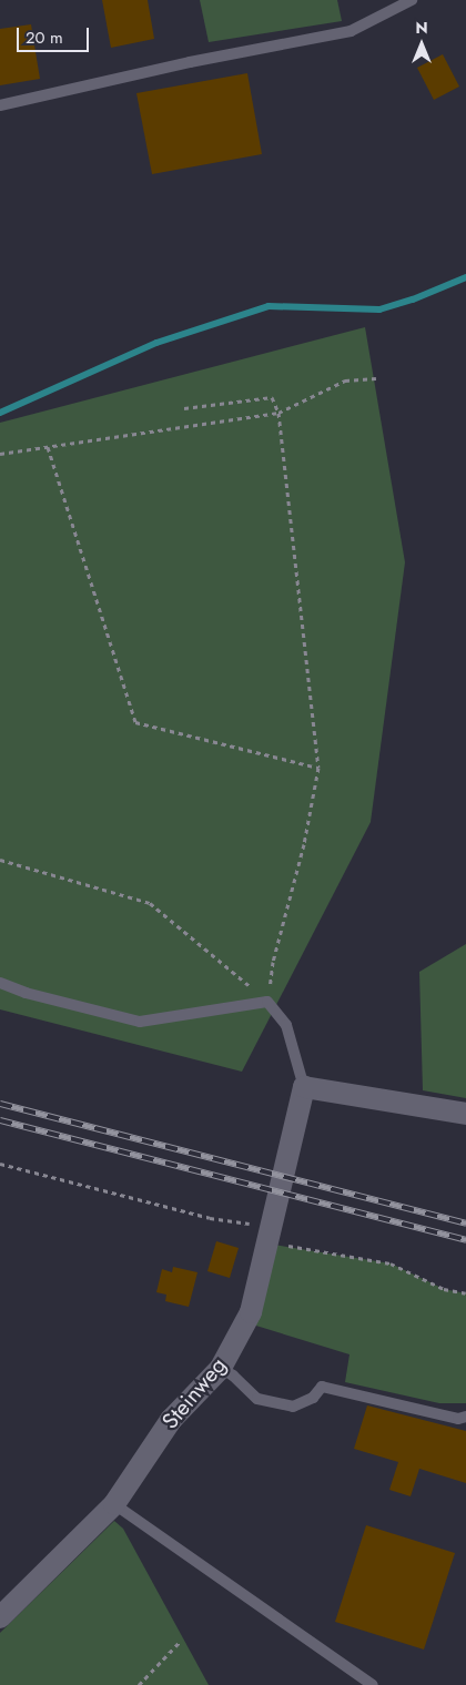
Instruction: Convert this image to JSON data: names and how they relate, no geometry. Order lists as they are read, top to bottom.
{
  "streets": {
    "street": ["Steinweg"]
  },
  "scale_bar": "20 m",
  "north": "top"
}
